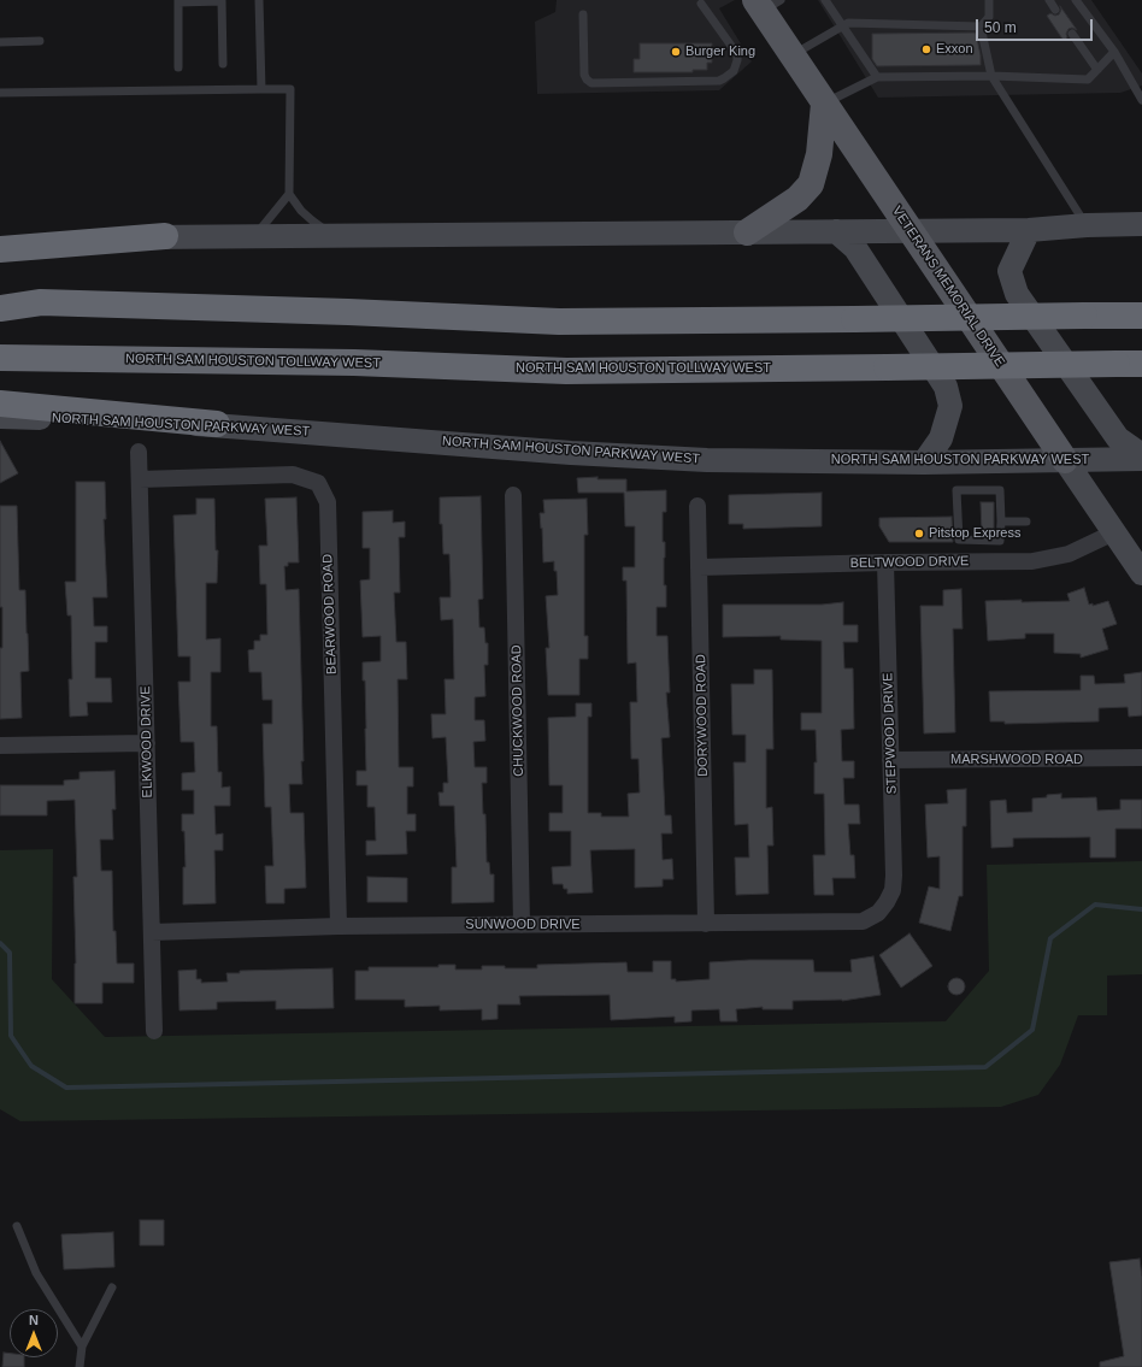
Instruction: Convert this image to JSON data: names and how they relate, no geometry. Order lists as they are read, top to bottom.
{
  "streets": {
    "highway": ["NORTH SAM HOUSTON TOLLWAY WEST"],
    "main road": ["VETERANS MEMORIAL DRIVE", "NORTH SAM HOUSTON PARKWAY WEST"],
    "street": [
      "BELTWOOD DRIVE",
      "BEARWOOD ROAD",
      "CHUCKWOOD ROAD",
      "DORYWOOD ROAD",
      "STEPWOOD DRIVE",
      "ELKWOOD DRIVE",
      "MARSHWOOD ROAD",
      "SUNWOOD DRIVE"
    ]
  },
  "crossings": [
    ["VETERANS MEMORIAL DRIVE", "NORTH SAM HOUSTON PARKWAY WEST"],
    ["VETERANS MEMORIAL DRIVE", "BELTWOOD DRIVE"],
    ["BELTWOOD DRIVE", "DORYWOOD ROAD"],
    ["BELTWOOD DRIVE", "STEPWOOD DRIVE"],
    ["BEARWOOD ROAD", "ELKWOOD DRIVE"],
    ["BEARWOOD ROAD", "SUNWOOD DRIVE"],
    ["CHUCKWOOD ROAD", "SUNWOOD DRIVE"],
    ["DORYWOOD ROAD", "SUNWOOD DRIVE"],
    ["STEPWOOD DRIVE", "MARSHWOOD ROAD"],
    ["STEPWOOD DRIVE", "SUNWOOD DRIVE"],
    ["ELKWOOD DRIVE", "SUNWOOD DRIVE"]
  ],
  "places": ["Exxon", "Burger King", "Pitstop Express"],
  "scale_bar": "50 m",
  "north": "top"
}
